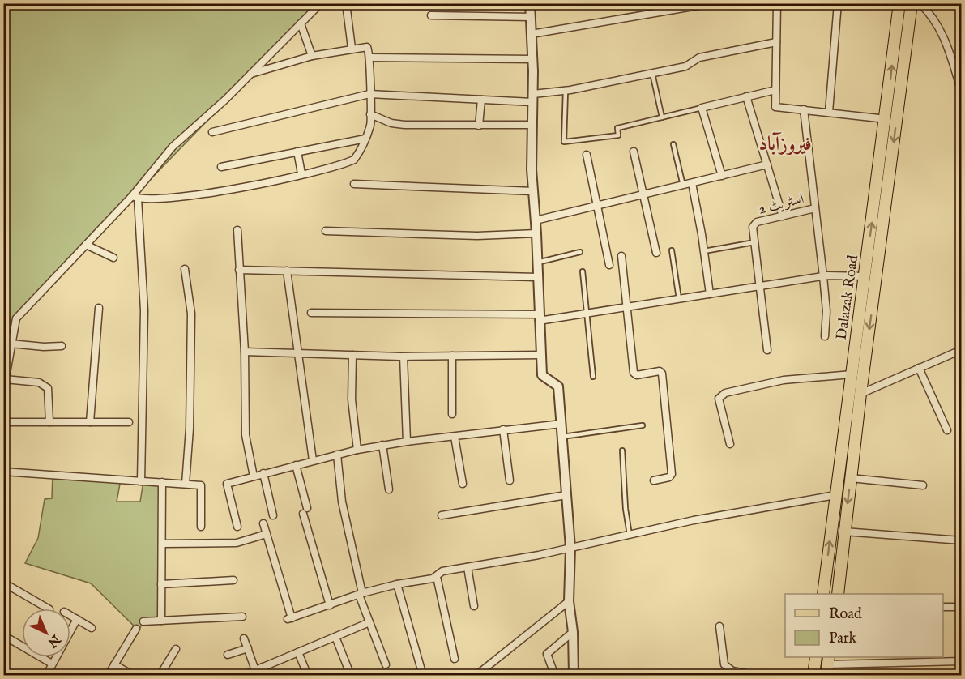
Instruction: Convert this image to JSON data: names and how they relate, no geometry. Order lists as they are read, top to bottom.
{
  "streets": {
    "main road": ["Dalazak Road"],
    "street": ["اسٹریٹ 2"]
  },
  "districts": ["فیروزآباد"],
  "legend": ["Road", "Park"],
  "north": "bottom right"
}
